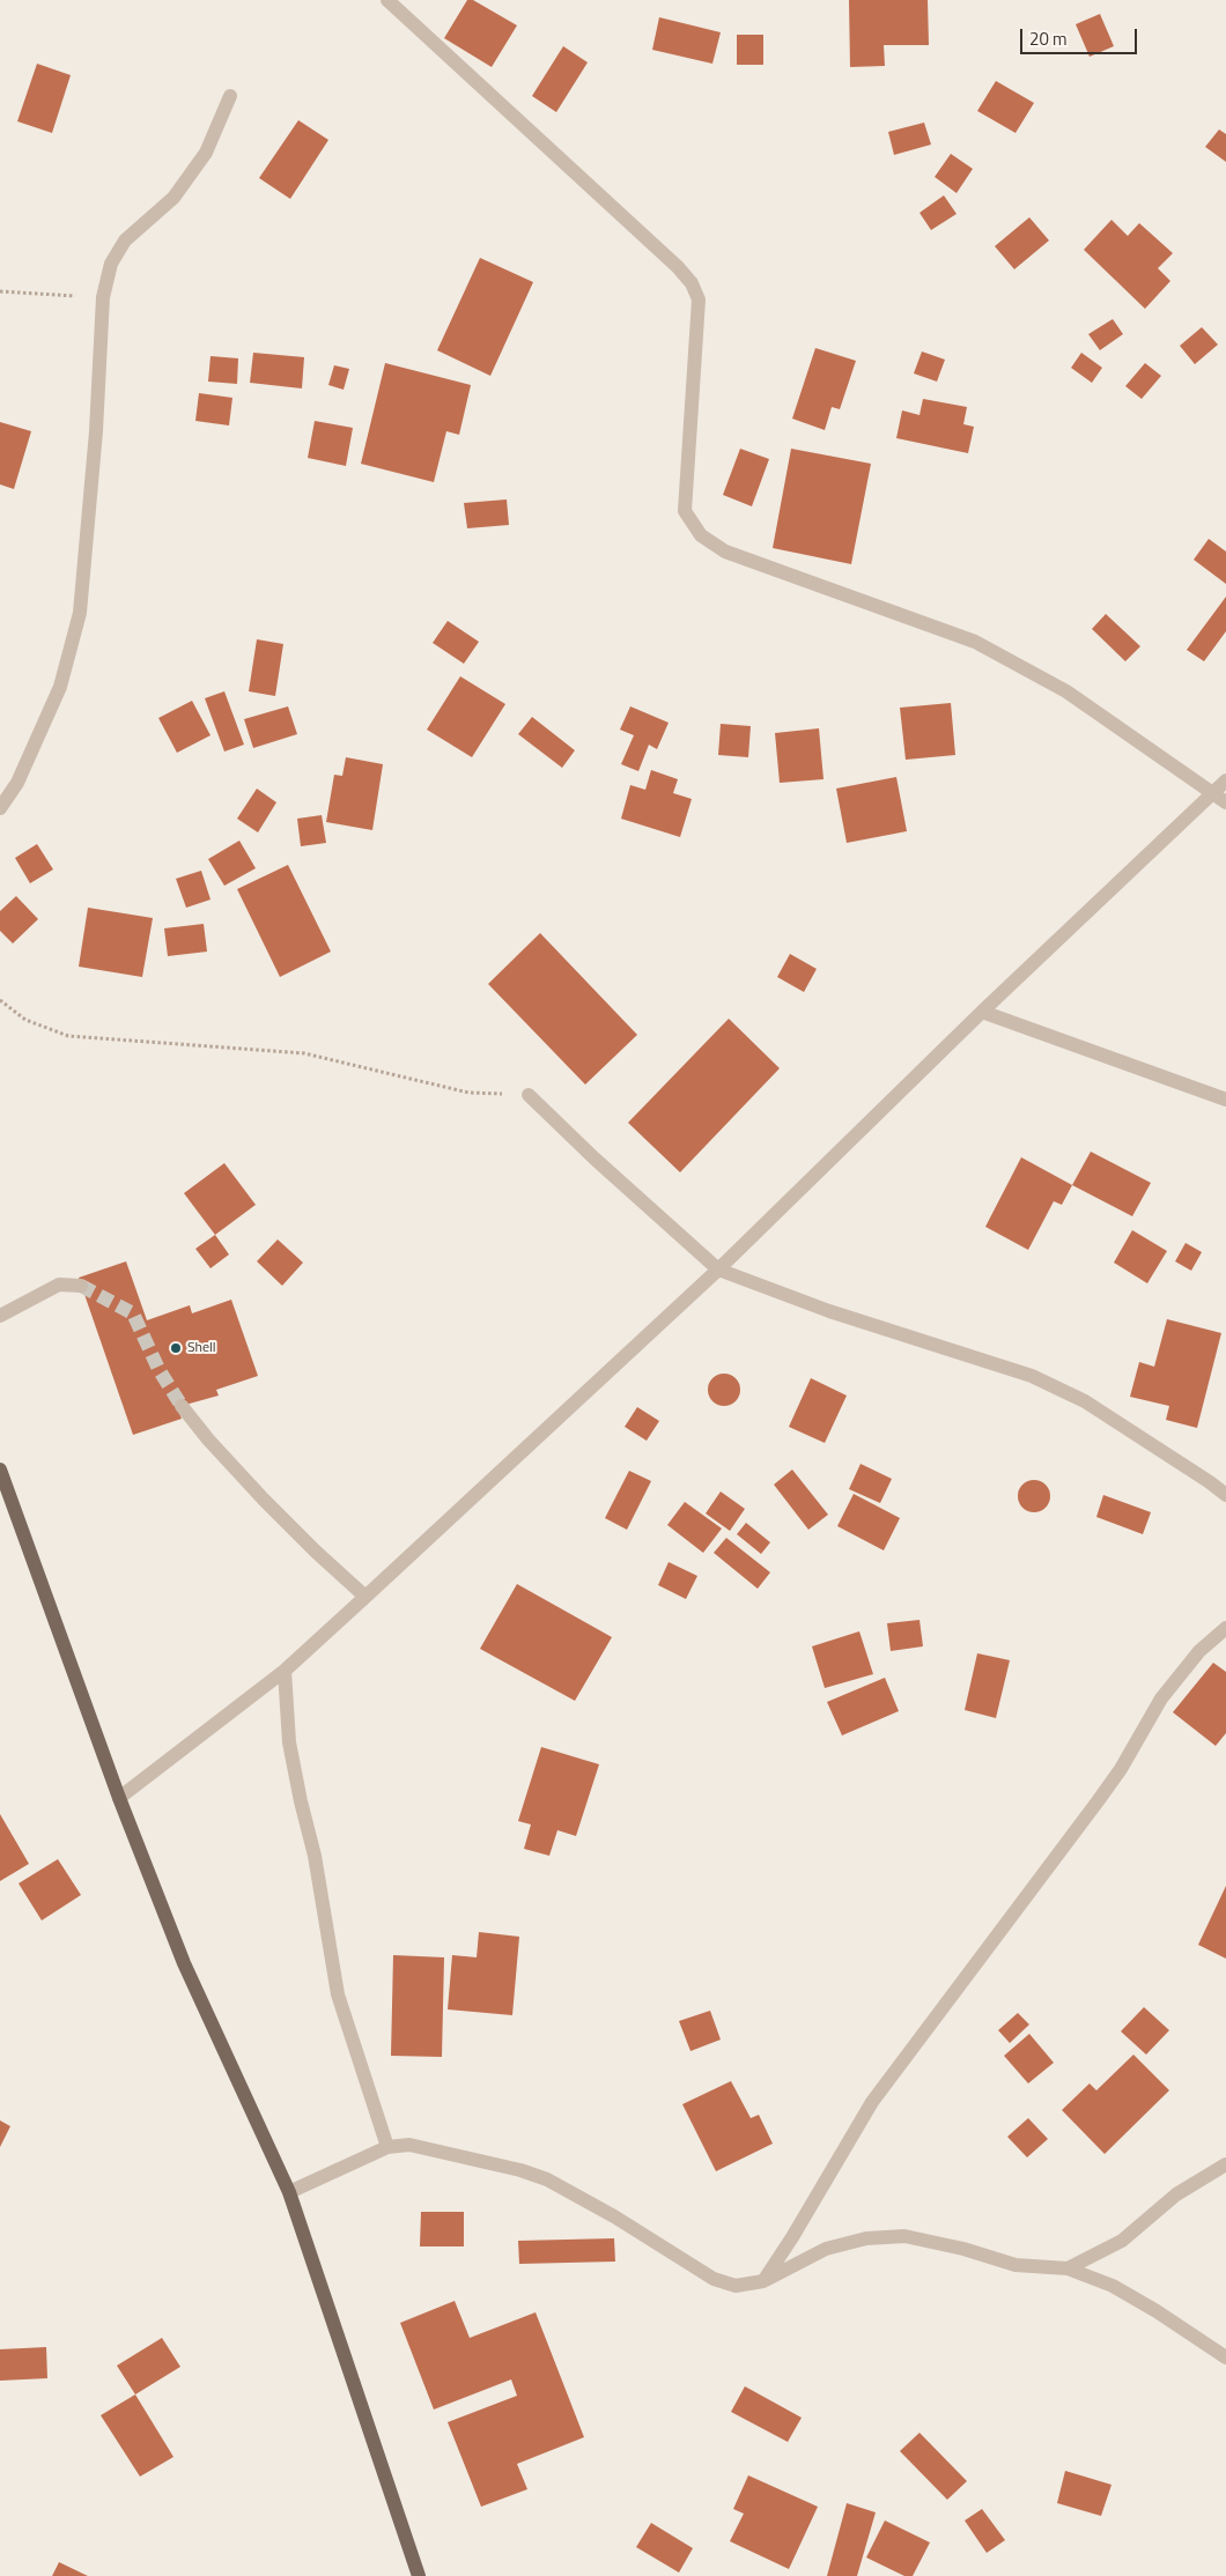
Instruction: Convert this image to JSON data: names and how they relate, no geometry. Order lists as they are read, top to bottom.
{
  "places": ["Shell"],
  "scale_bar": "20 m"
}
